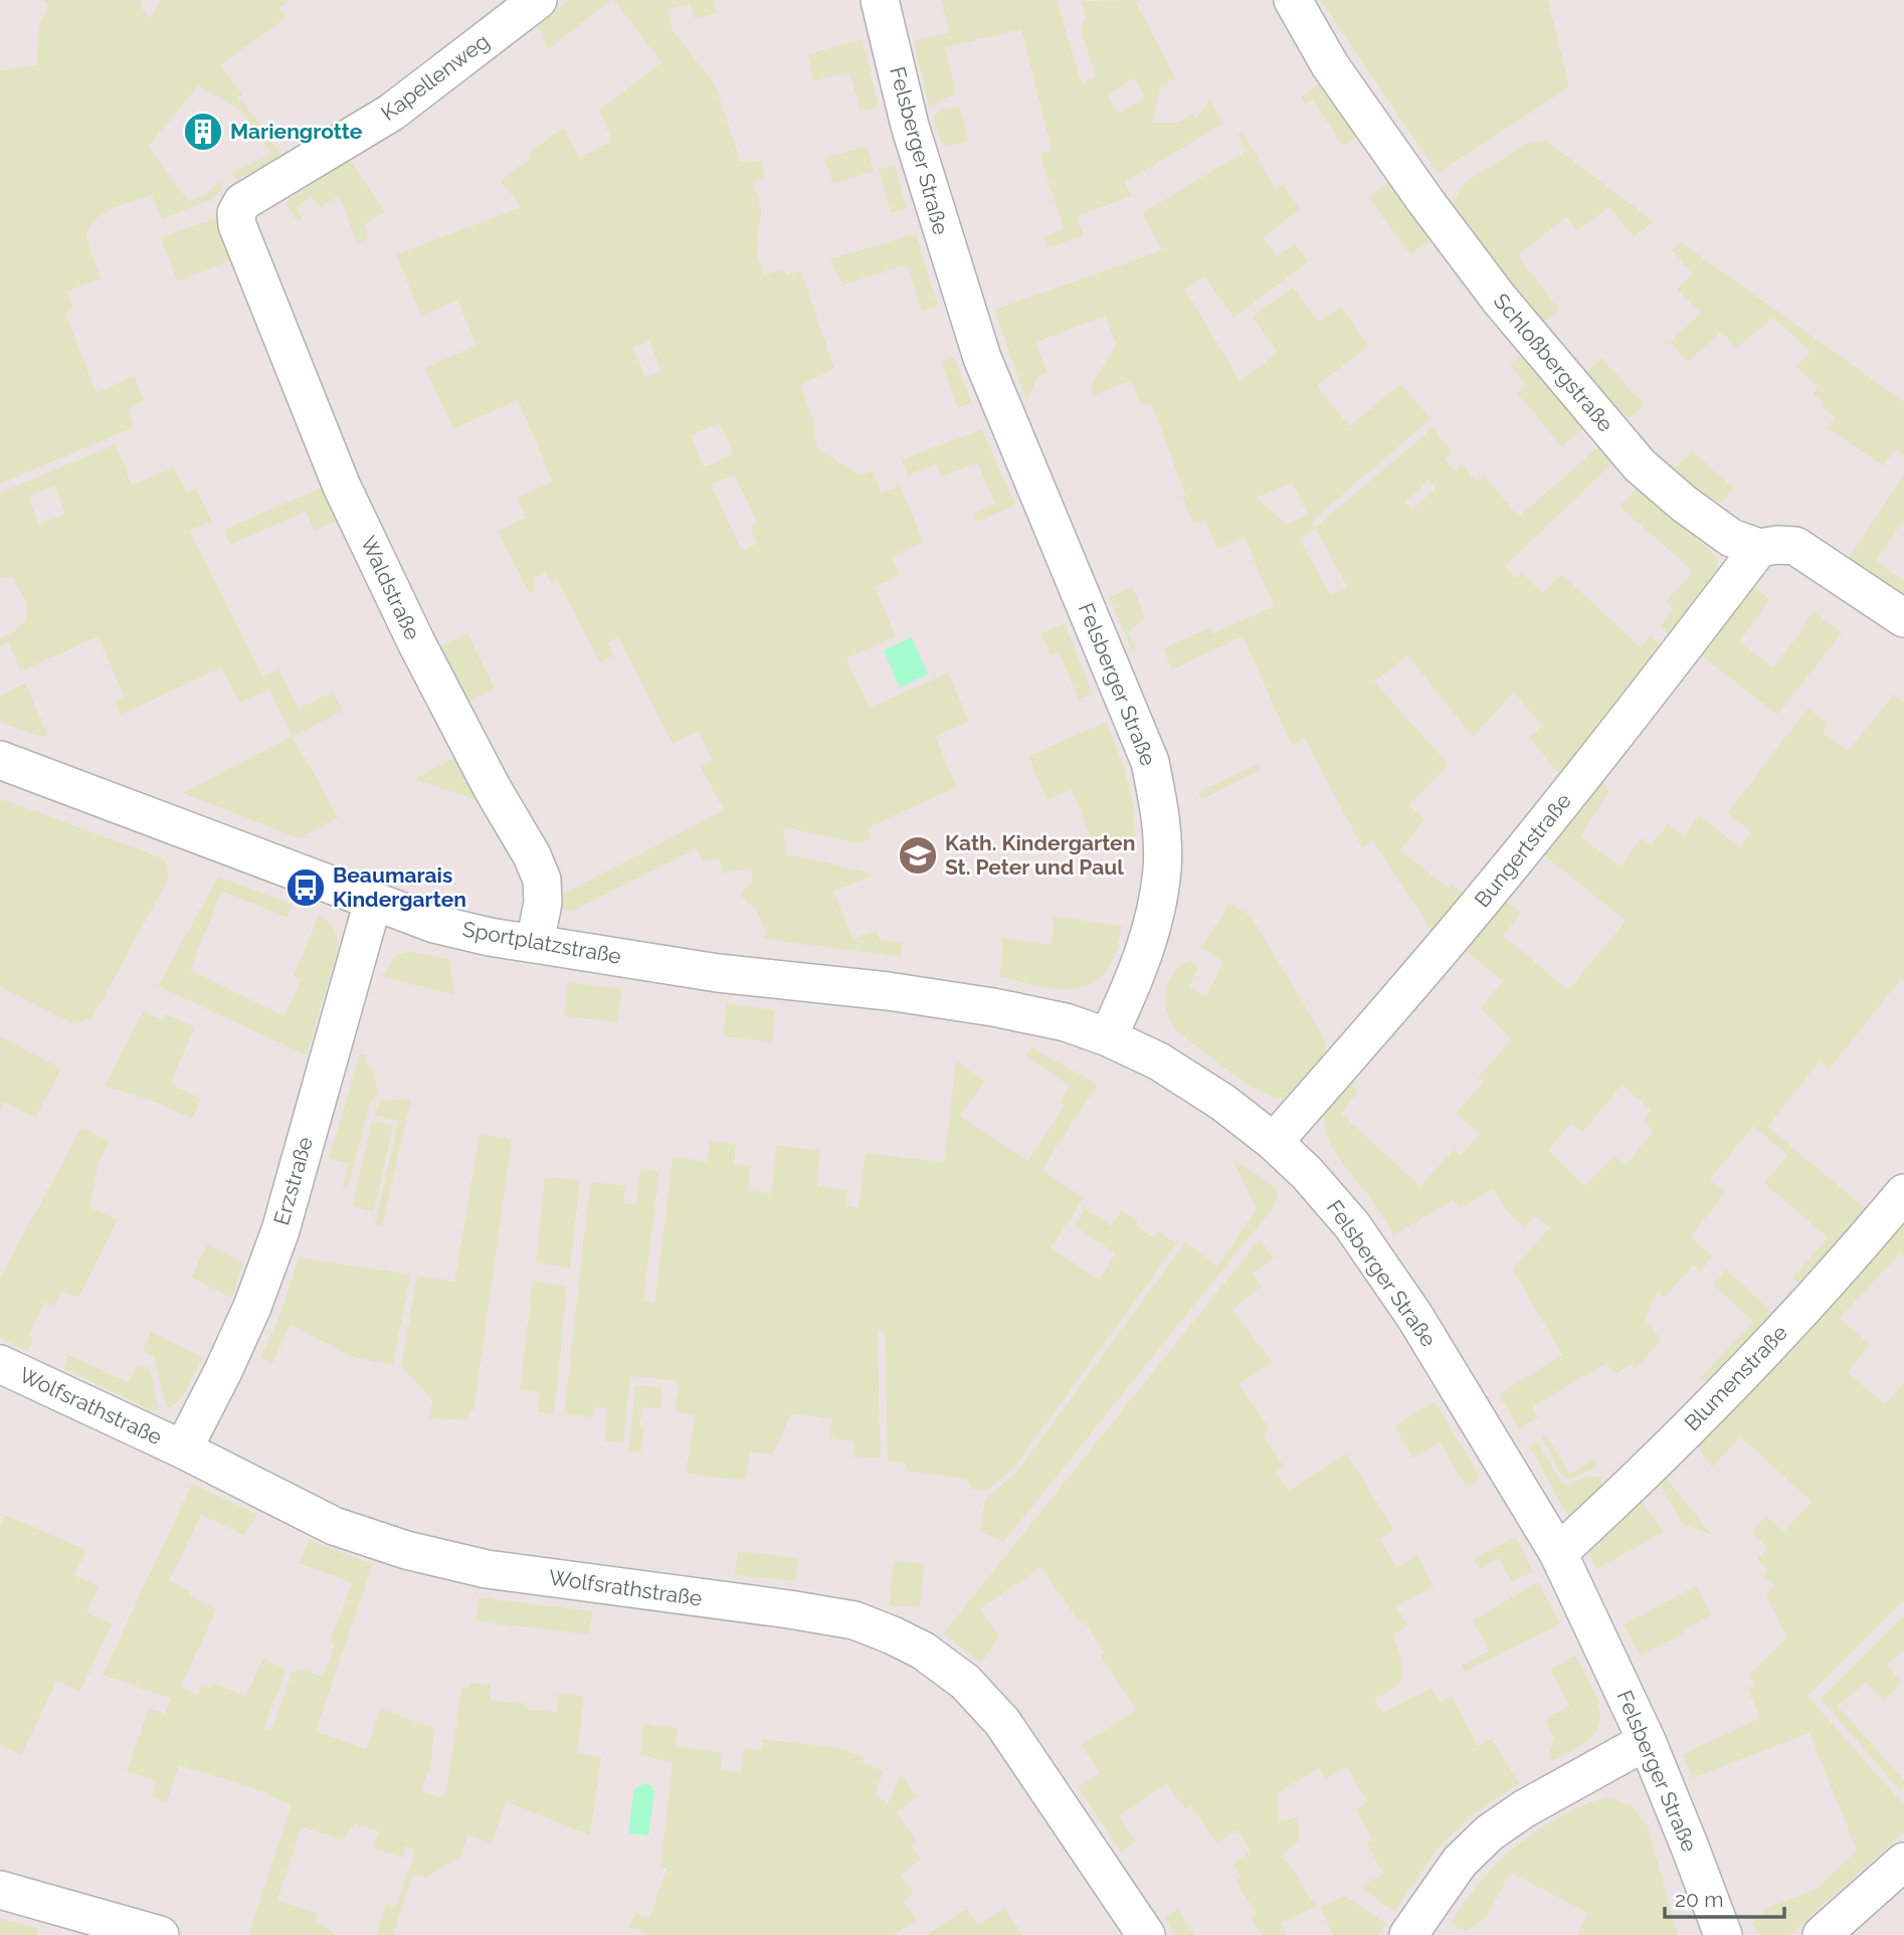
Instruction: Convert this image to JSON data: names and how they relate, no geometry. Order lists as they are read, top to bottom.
{
  "streets": {
    "street": [
      "Kapellenweg",
      "Felsberger Straße",
      "Schloßbergstraße",
      "Waldstraße",
      "Bungertstraße",
      "Sportplatzstraße",
      "Erzstraße",
      "Blumenstraße",
      "Wolfsrathstraße"
    ]
  },
  "crossings": [
    ["Kapellenweg", "Waldstraße"],
    ["Felsberger Straße", "Bungertstraße"],
    ["Felsberger Straße", "Sportplatzstraße"],
    ["Felsberger Straße", "Blumenstraße"],
    ["Schloßbergstraße", "Bungertstraße"],
    ["Waldstraße", "Sportplatzstraße"],
    ["Sportplatzstraße", "Erzstraße"],
    ["Erzstraße", "Wolfsrathstraße"]
  ],
  "places": {
    "building": ["Mariengrotte"],
    "school or university": ["Kath. Kindergarten St. Peter und Paul"],
    "bus stop": ["Beaumarais Kindergarten"]
  },
  "scale_bar": "20 m"
}
